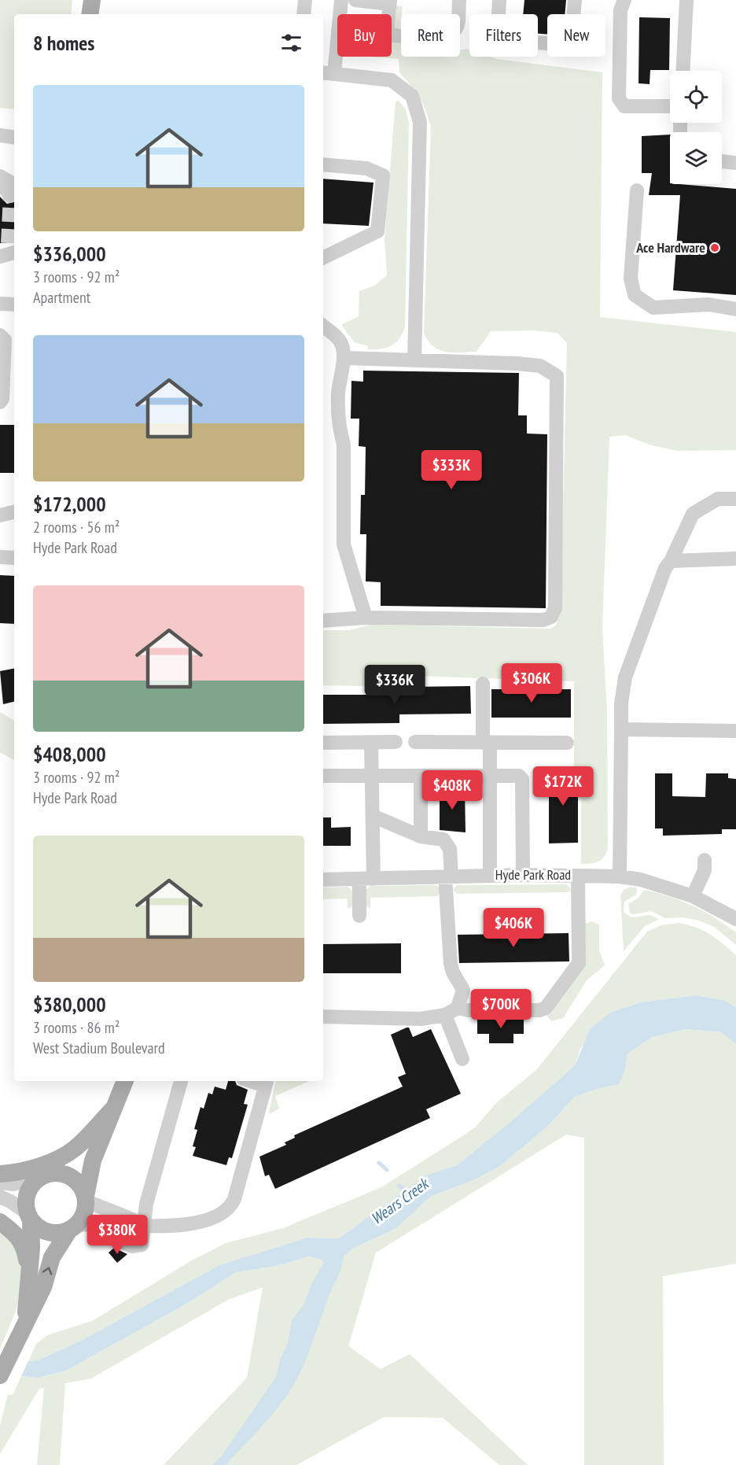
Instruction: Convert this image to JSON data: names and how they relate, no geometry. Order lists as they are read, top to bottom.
{
  "streets": {
    "street": ["Hyde Park Road"]
  },
  "water": ["Wears Creek"],
  "places": ["Ace Hardware"],
  "page": {
    "chip": [
      "Buy",
      "Rent",
      "Filters",
      "New"
    ],
    "heading": "8 homes",
    "list": [
      {
        "name": "$336,000",
        "note": "3 rooms · 92 m² · Apartment"
      },
      {
        "name": "$172,000",
        "note": "2 rooms · 56 m² · Hyde Park Road"
      },
      {
        "name": "$408,000",
        "note": "3 rooms · 92 m² · Hyde Park Road"
      },
      {
        "name": "$380,000",
        "note": "3 rooms · 86 m² · West Stadium Boulevard"
      }
    ],
    "price": [
      "$333K",
      "$306K",
      "$336K",
      "$172K",
      "$408K",
      "$406K",
      "$700K",
      "$380K"
    ]
  }
}
